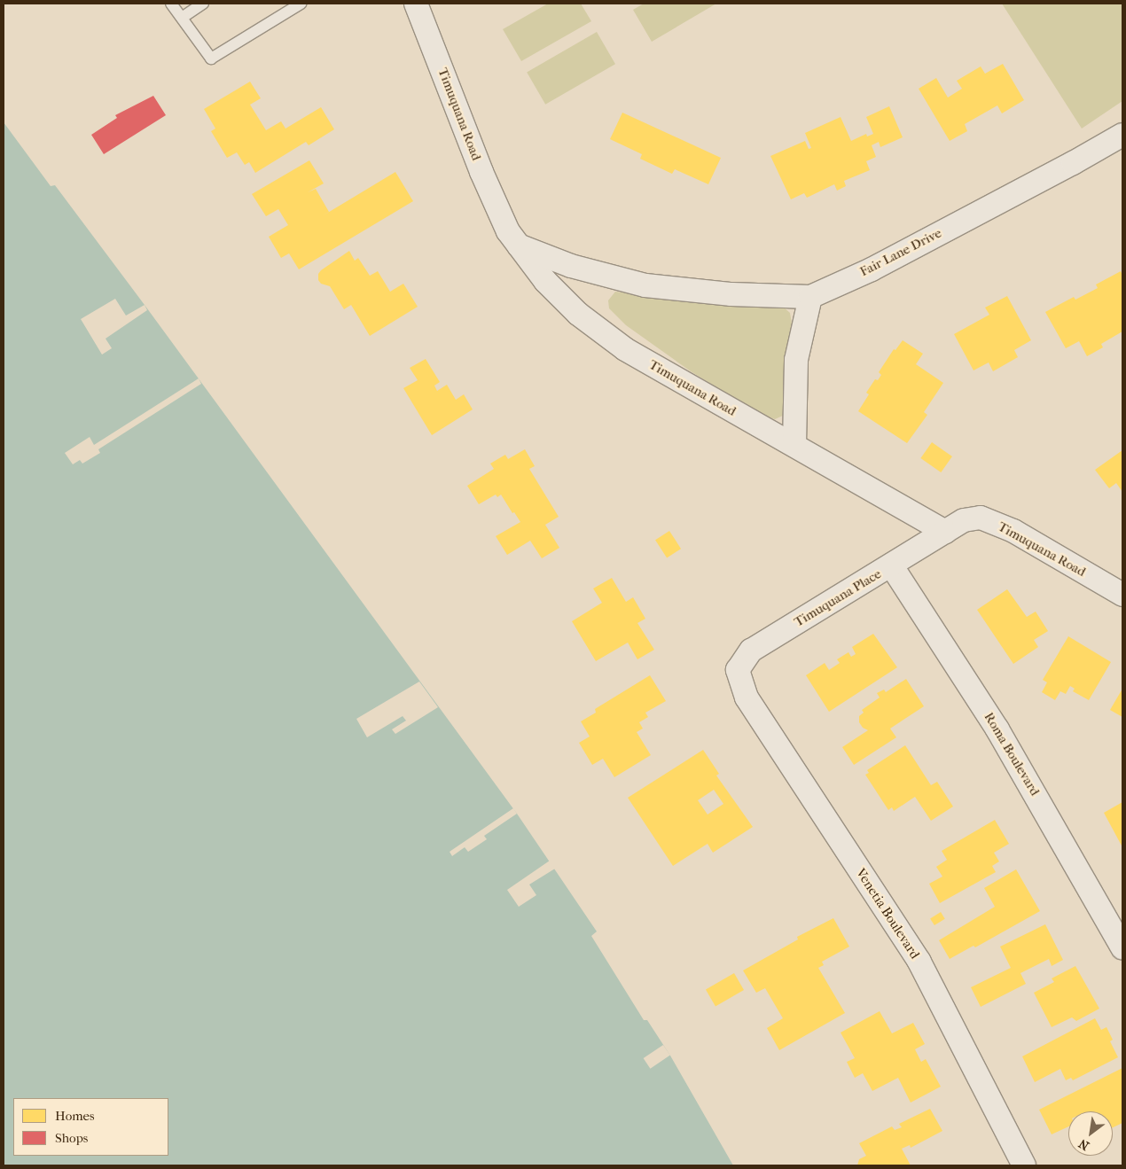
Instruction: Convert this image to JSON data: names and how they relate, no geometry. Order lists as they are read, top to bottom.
{
  "streets": {
    "street": [
      "Timuquana Road",
      "Fair Lane Drive",
      "Timuquana Place",
      "Roma Boulevard",
      "Venetia Boulevard"
    ]
  },
  "crossings": [
    ["Timuquana Road", "Timuquana Place"],
    ["Timuquana Place", "Roma Boulevard"],
    ["Timuquana Place", "Venetia Boulevard"]
  ],
  "legend": ["Homes", "Shops"],
  "north": "bottom left"
}
